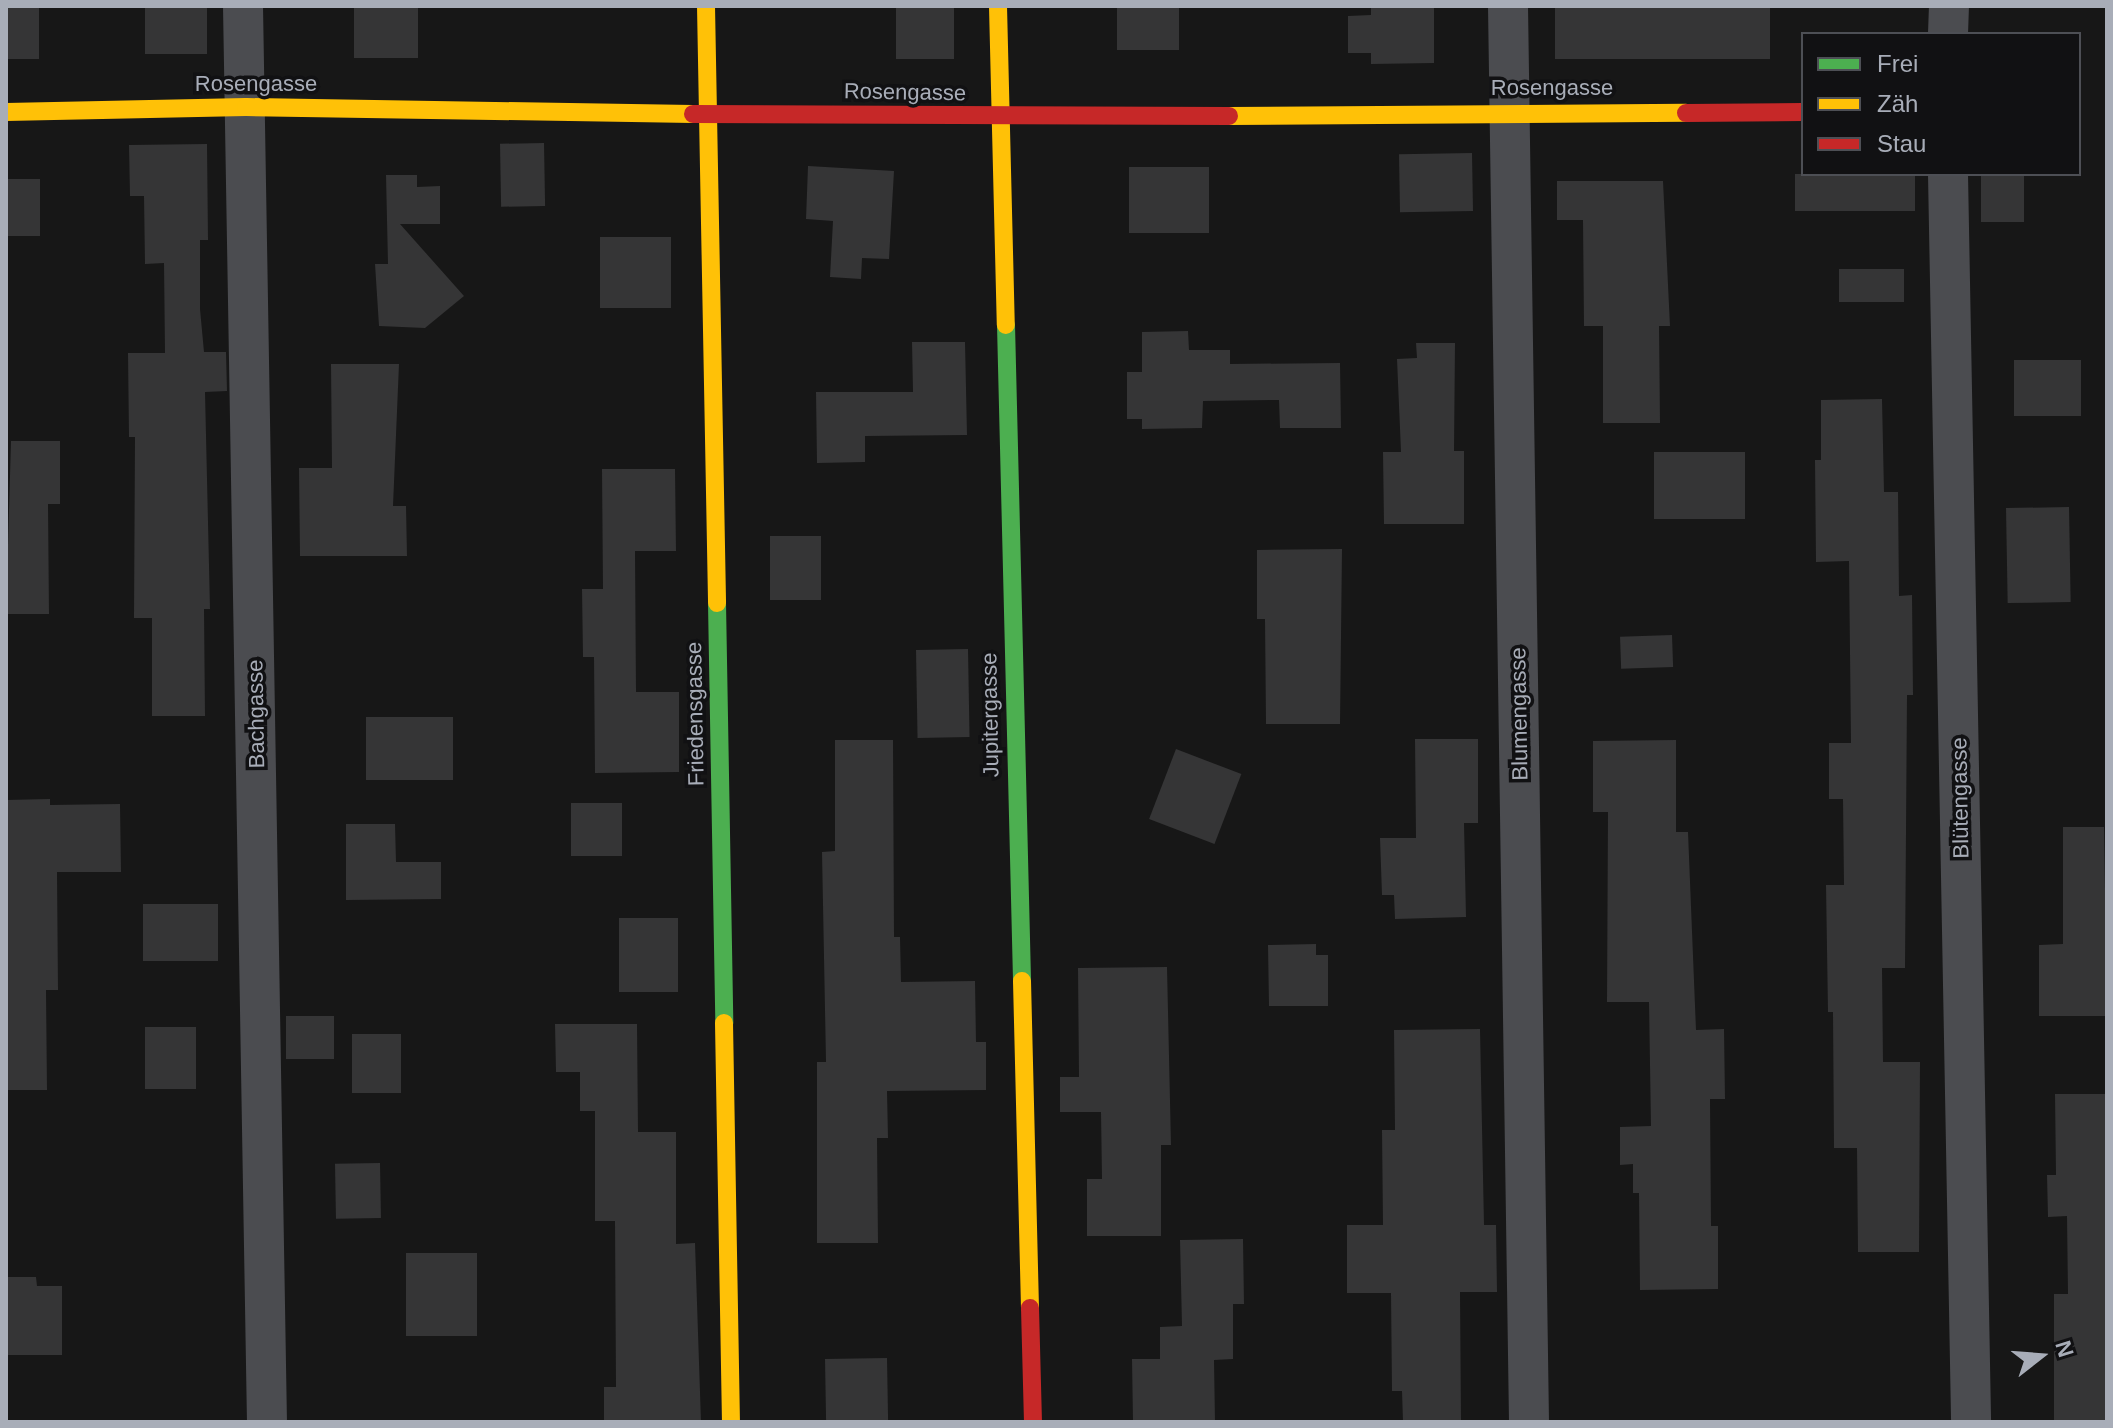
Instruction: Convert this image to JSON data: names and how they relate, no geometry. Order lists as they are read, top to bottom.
{
  "streets": {
    "street": [
      "Rosengasse",
      "Bachgasse",
      "Friedensgasse",
      "Blumengasse",
      "Jupitergasse",
      "Blütengasse"
    ]
  },
  "crossings": [
    ["Rosengasse", "Bachgasse"],
    ["Rosengasse", "Friedensgasse"],
    ["Rosengasse", "Blumengasse"],
    ["Rosengasse", "Jupitergasse"]
  ],
  "legend": ["Frei", "Zäh", "Stau"],
  "north": "right"
}
